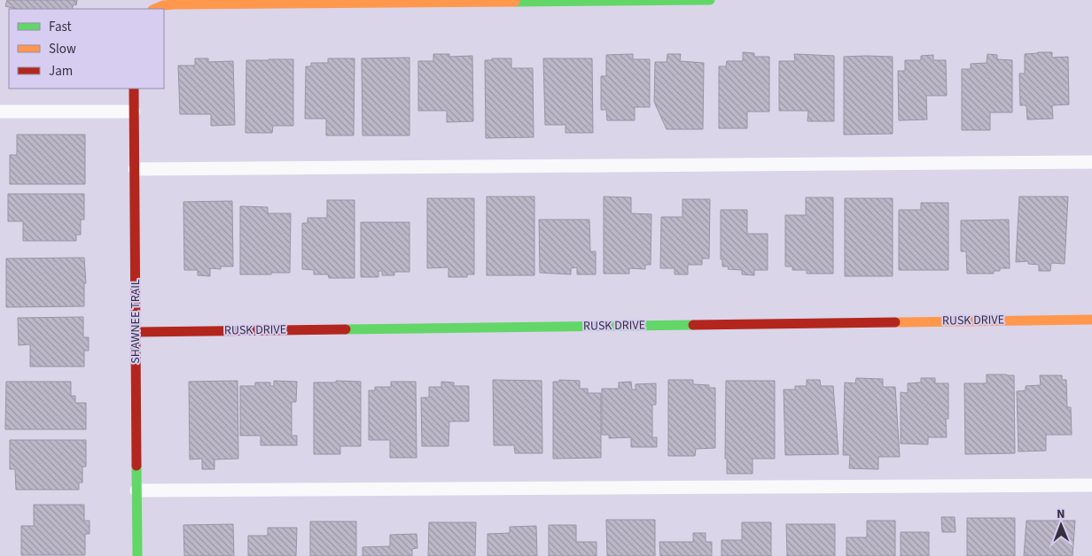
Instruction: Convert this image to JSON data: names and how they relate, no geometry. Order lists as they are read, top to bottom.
{
  "streets": {
    "street": ["RUSK DRIVE", "SHAWNEE TRAIL"]
  },
  "crossings": [
    ["RUSK DRIVE", "SHAWNEE TRAIL"]
  ],
  "legend": ["Fast", "Slow", "Jam"],
  "north": "top"
}
